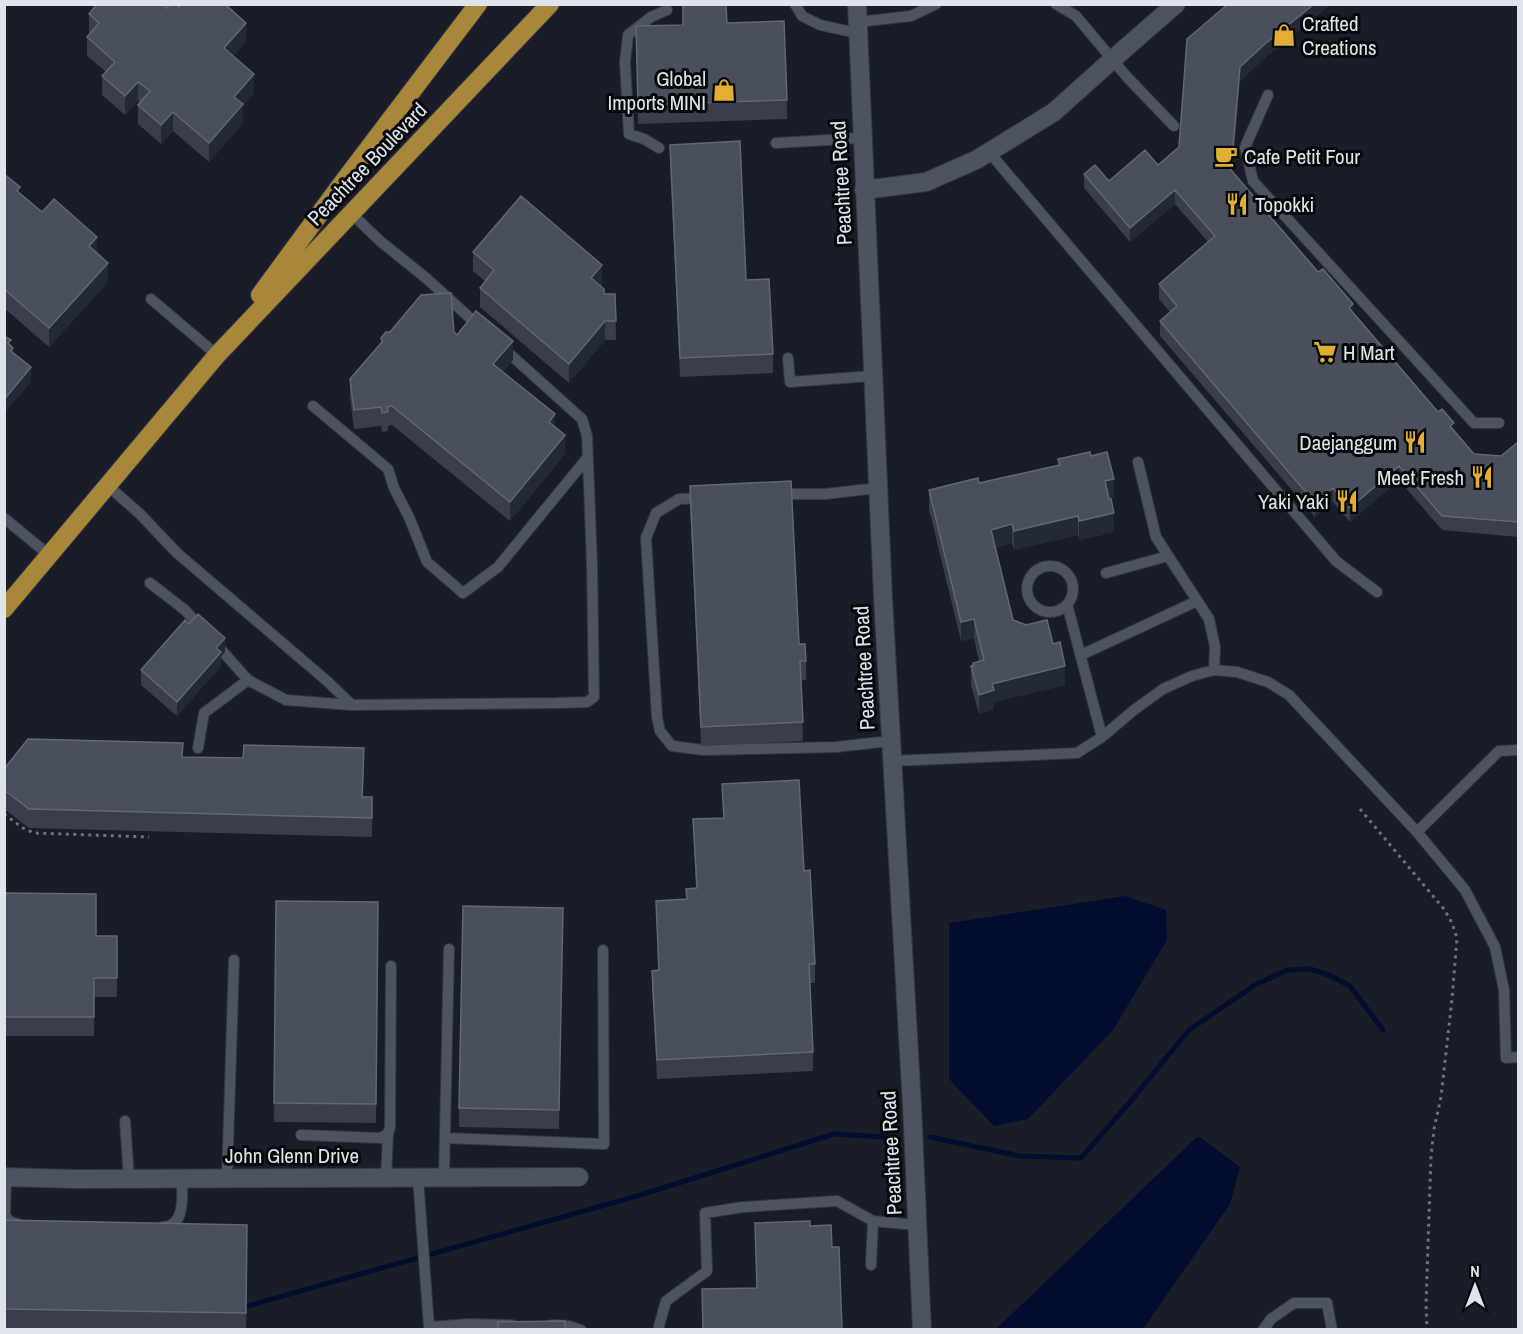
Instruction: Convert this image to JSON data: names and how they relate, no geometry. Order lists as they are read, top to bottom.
{
  "streets": {
    "highway": ["Peachtree Boulevard"],
    "street": ["Peachtree Road", "John Glenn Drive"]
  },
  "places": {
    "shop": ["Crafted Creations", "Global Imports MINI"],
    "cafe": ["Cafe Petit Four"],
    "restaurant": [
      "Topokki",
      "Daejanggum",
      "Meet Fresh",
      "Yaki Yaki"
    ],
    "supermarket": ["H Mart"]
  },
  "north": "top"
}
